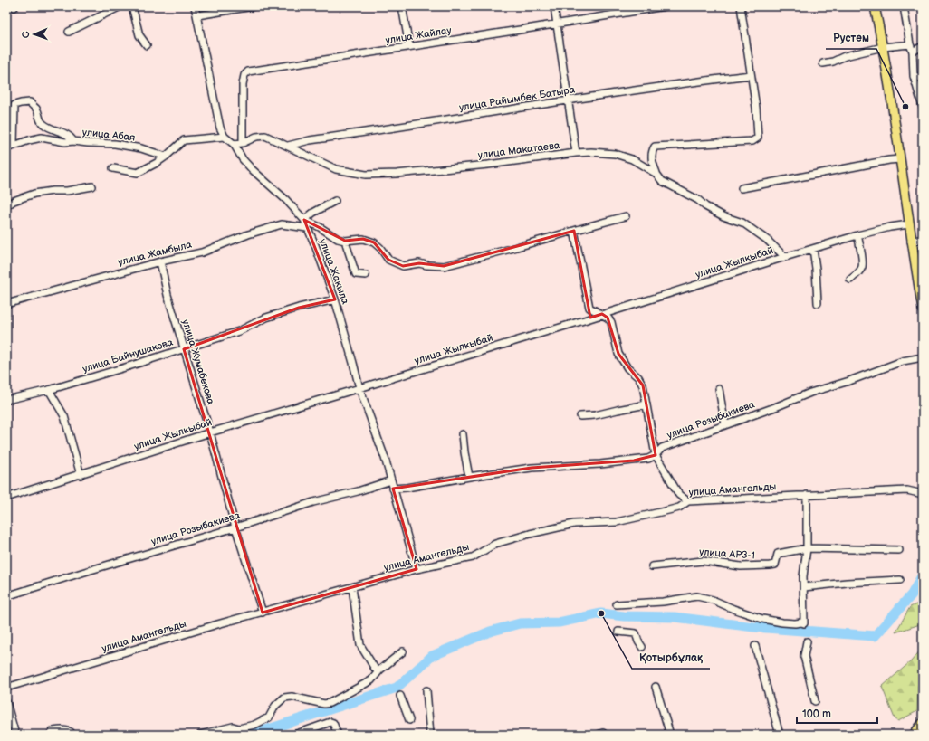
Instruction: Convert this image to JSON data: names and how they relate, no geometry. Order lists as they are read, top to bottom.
{
  "streets": {
    "street": [
      "улица Жайлау",
      "улица Райымбек Батыра",
      "улица Абая",
      "улица Макатаева",
      "улица Жамбыла",
      "улица Жылкыбай",
      "улица Жакыла",
      "улица Байнушакова",
      "улица Жумабекова",
      "улица Розыбакиева",
      "улица Амангельды",
      "улица АРЗ-1"
    ]
  },
  "crossings": [
    ["улица Жайлау", "улица Макатаева"],
    ["улица Райымбек Батыра", "улица Макатаева"],
    ["улица Макатаева", "улица Жылкыбай"],
    ["улица Макатаева", "улица Жакыла"],
    ["улица Жамбыла", "улица Жакыла"],
    ["улица Жамбыла", "улица Жумабекова"],
    ["улица Жылкыбай", "улица Жакыла"],
    ["улица Жылкыбай", "улица Жумабекова"],
    ["улица Жакыла", "улица Байнушакова"],
    ["улица Жакыла", "улица Розыбакиева"],
    ["улица Жакыла", "улица Амангельды"],
    ["улица Байнушакова", "улица Жумабекова"],
    ["улица Жумабекова", "улица Розыбакиева"],
    ["улица Жумабекова", "улица Амангельды"]
  ],
  "places": ["Рустем", "Қотырбұлақ"],
  "scale_bar": "100 m",
  "north": "left"
}
